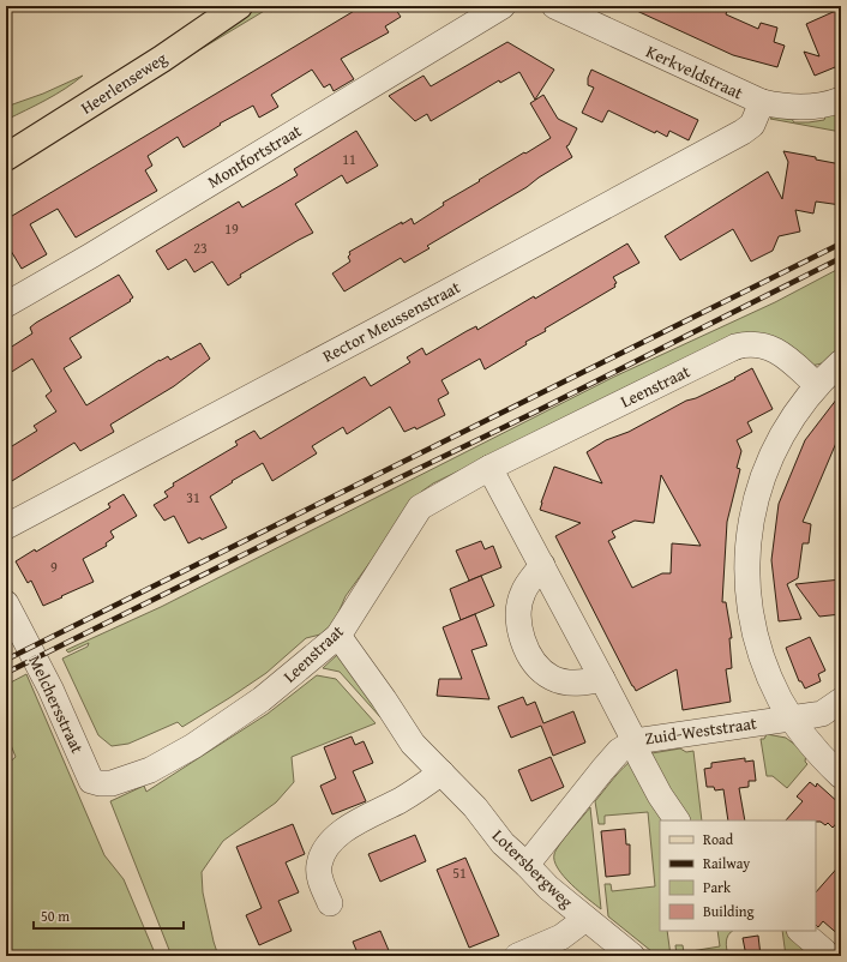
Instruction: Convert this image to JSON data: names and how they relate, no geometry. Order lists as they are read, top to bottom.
{
  "streets": {
    "main road": ["Heerlenseweg"],
    "street": [
      "Kerkveldstraat",
      "Montfortstraat",
      "Rector Meussenstraat",
      "Leenstraat",
      "Melchersstraat",
      "Zuid-Weststraat",
      "Lotersbergweg"
    ]
  },
  "crossings": [
    ["Kerkveldstraat", "Rector Meussenstraat"],
    ["Leenstraat", "Melchersstraat"],
    ["Leenstraat", "Lotersbergweg"],
    ["Zuid-Weststraat", "Lotersbergweg"]
  ],
  "house_numbers": [
    "11",
    "19",
    "23",
    "31",
    "9",
    "51"
  ],
  "legend": [
    "Road",
    "Railway",
    "Park",
    "Building"
  ],
  "scale_bar": "50 m"
}
